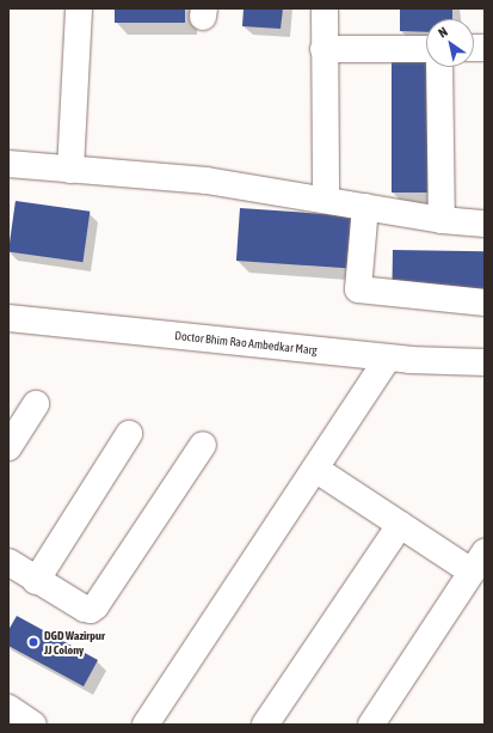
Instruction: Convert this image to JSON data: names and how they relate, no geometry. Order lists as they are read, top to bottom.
{
  "streets": {
    "street": ["Doctor Bhim Rao Ambedkar Marg"]
  },
  "places": ["DGD Wazirpur JJ Colony"],
  "north": "top left"
}
